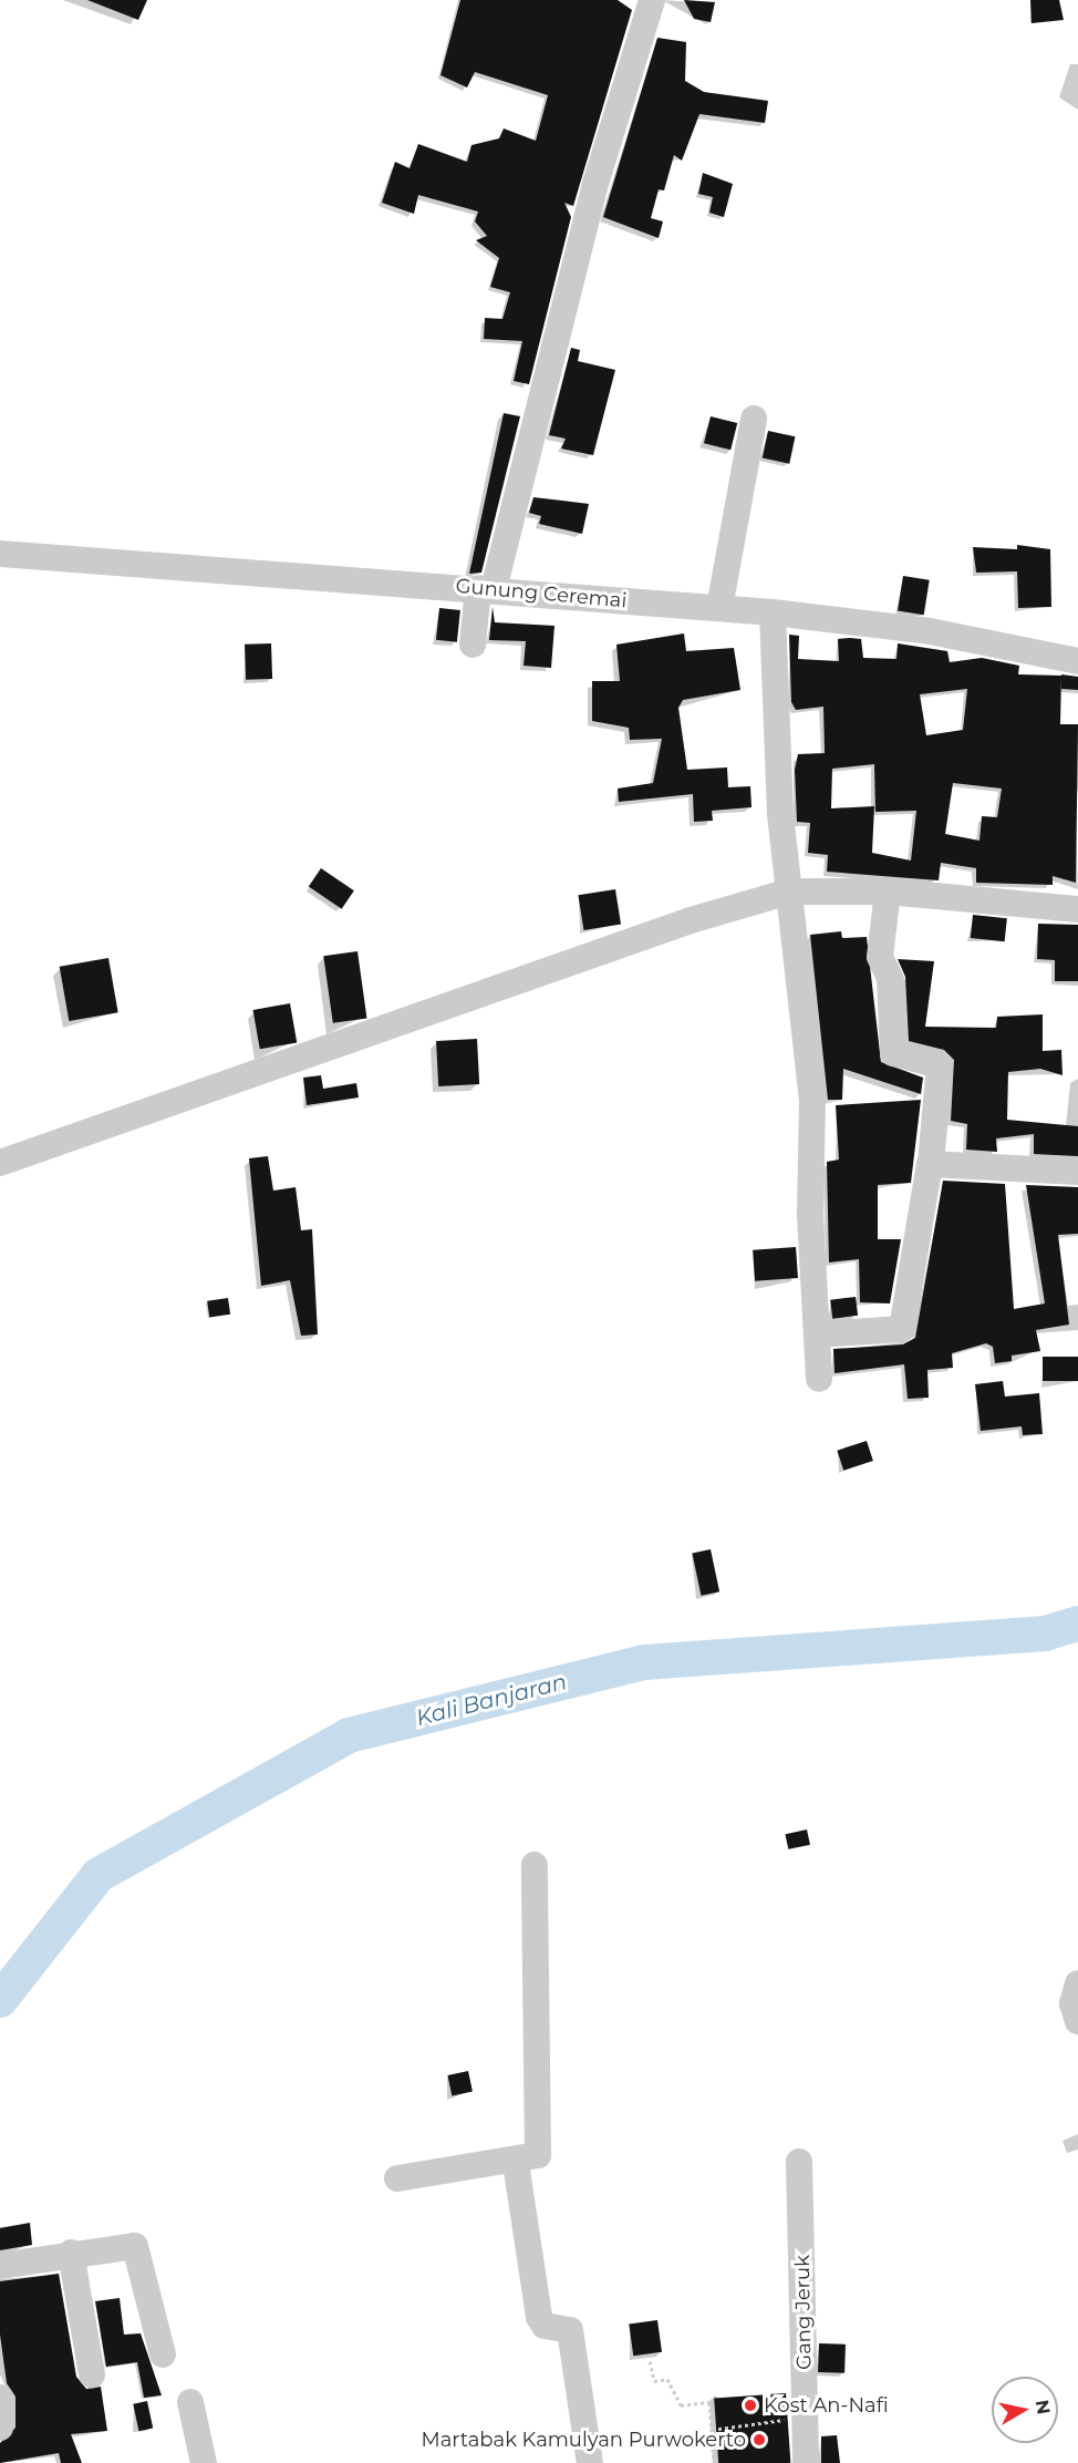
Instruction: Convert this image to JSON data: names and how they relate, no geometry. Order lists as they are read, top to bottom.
{
  "streets": {
    "street": ["Gunung Ceremai", "Gang Jeruk"]
  },
  "water": ["Kali Banjaran"],
  "places": ["Kost An-Nafi", "Martabak Kamulyan Purwokerto"],
  "north": "right"
}
